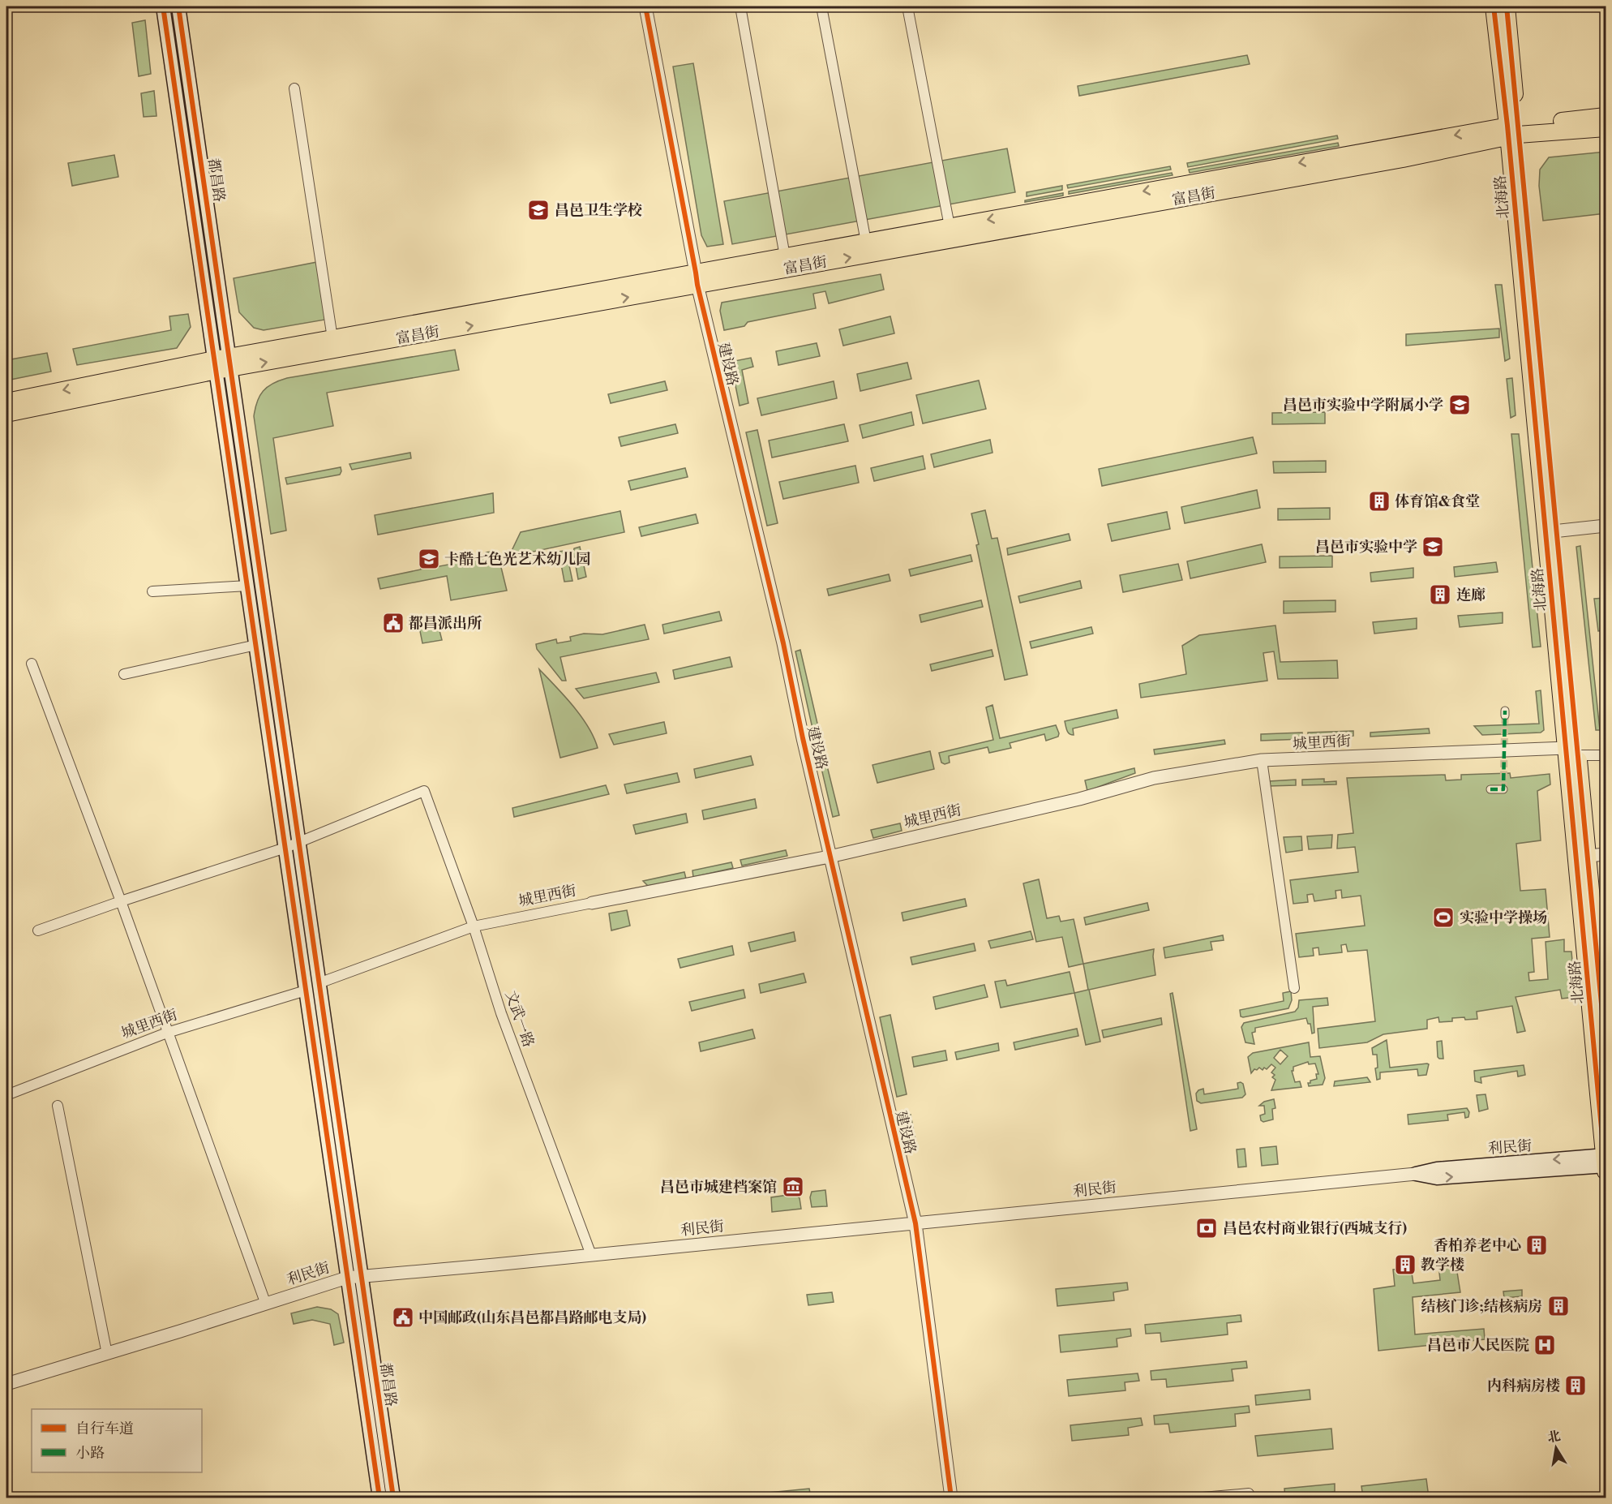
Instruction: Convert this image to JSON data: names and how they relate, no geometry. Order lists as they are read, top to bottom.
{
  "streets": {
    "main road": [
      "都昌路",
      "富昌街",
      "北海路",
      "利民街"
    ],
    "street": ["建设路", "城里西街", "文武一路"]
  },
  "crossings": [
    ["都昌路", "富昌街"],
    ["都昌路", "城里西街"],
    ["都昌路", "利民街"],
    ["富昌街", "北海路"],
    ["富昌街", "建设路"],
    ["北海路", "城里西街"],
    ["北海路", "利民街"],
    ["建设路", "城里西街"],
    ["建设路", "利民街"],
    ["城里西街", "文武一路"],
    ["文武一路", "利民街"]
  ],
  "places": {
    "school or university": [
      "昌邑卫生学校",
      "昌邑市实验中学附属小学",
      "昌邑市实验中学",
      "卡酷七色光艺术幼儿园"
    ],
    "building": [
      "体育馆&食堂",
      "连廊",
      "香柏养老中心",
      "教学楼",
      "结核门诊;结核病房",
      "内科病房楼"
    ],
    "public building": ["都昌派出所", "中国邮政(山东昌邑都昌路邮电支局)"],
    "sports": ["实验中学操场"],
    "museum": ["昌邑市城建档案馆"],
    "bank": ["昌邑农村商业银行(西城支行)"],
    "hospital": ["昌邑市人民医院"]
  },
  "legend": ["自行车道", "小路"],
  "north": "top"
}
